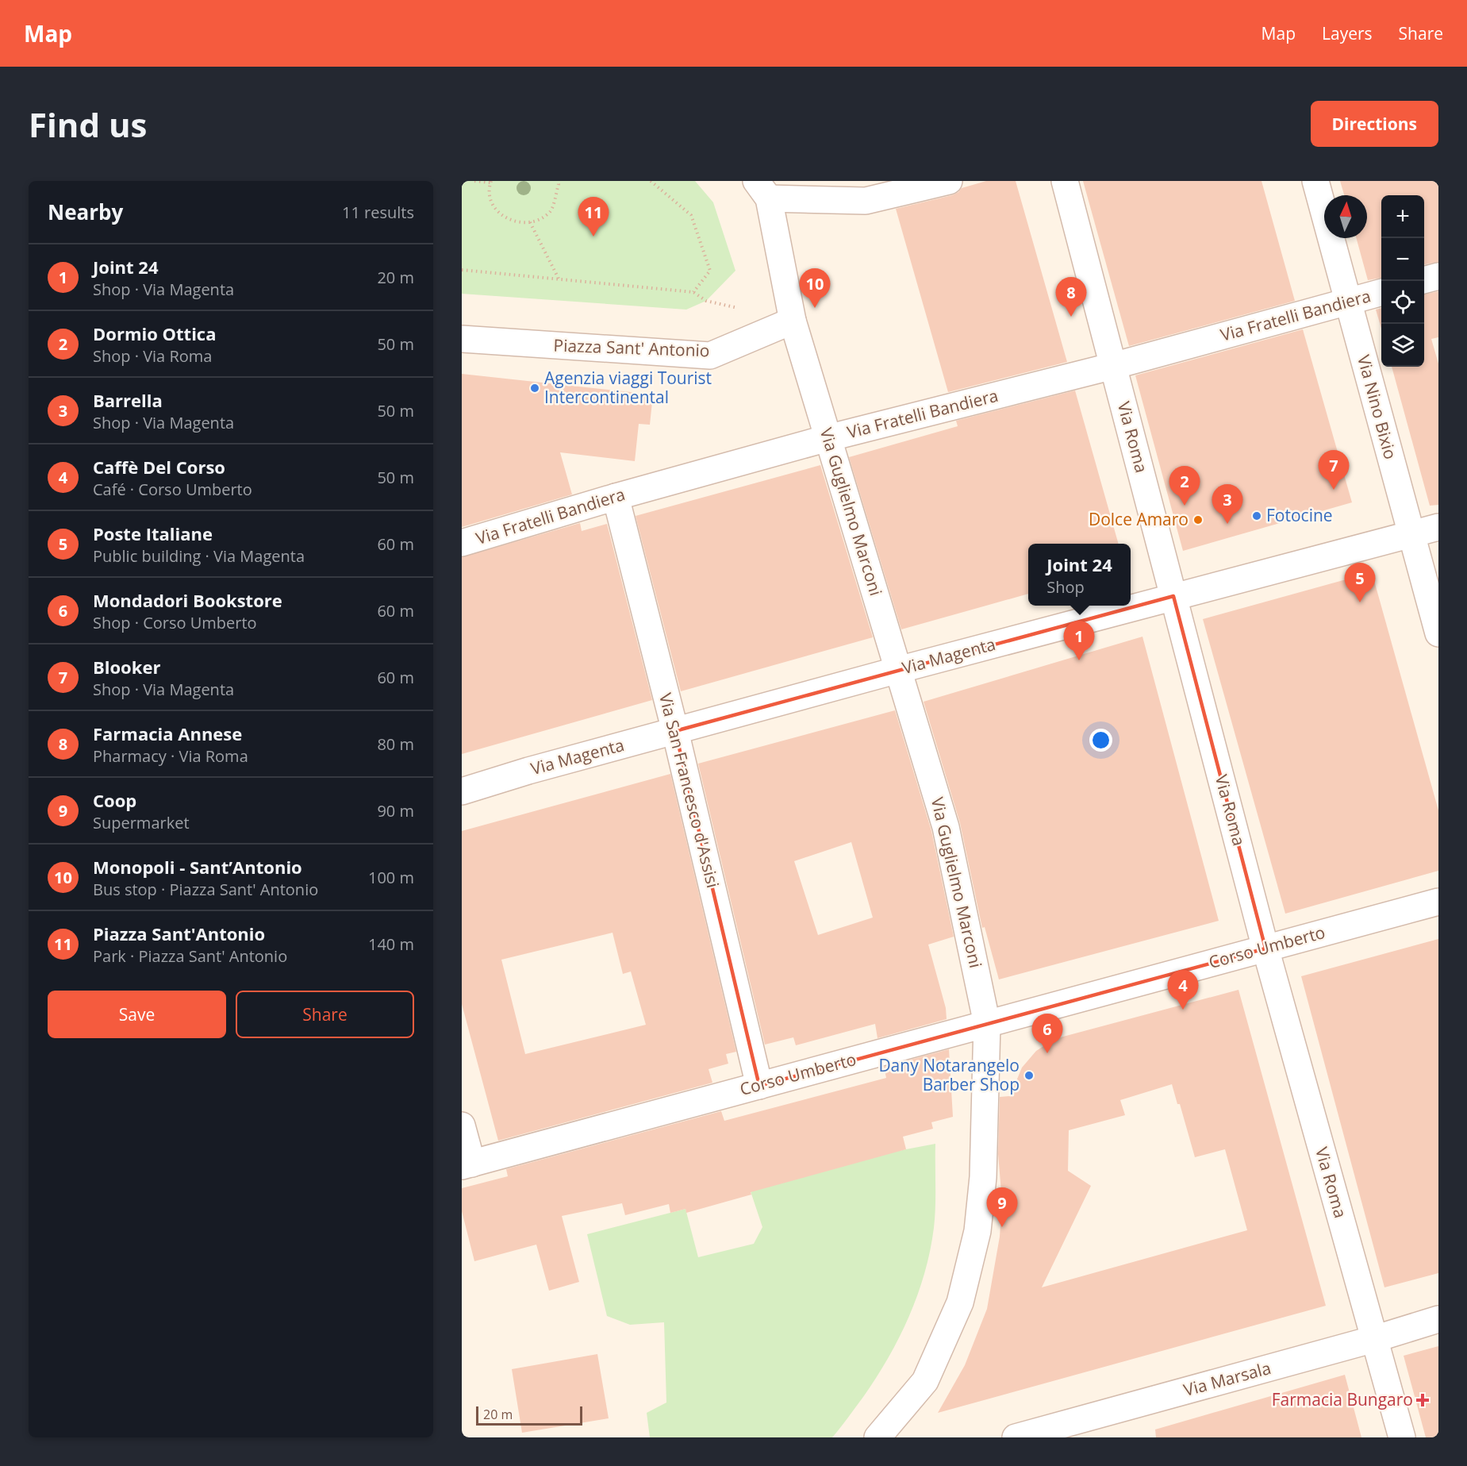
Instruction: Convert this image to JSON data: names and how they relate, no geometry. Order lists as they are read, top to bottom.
{
  "streets": {
    "street": [
      "Via Fratelli Bandiera",
      "Piazza Sant' Antonio",
      "Via Nino Bixio",
      "Via Roma",
      "Via Guglielmo Marconi",
      "Via Magenta",
      "Via San Francesco d'Assisi",
      "Corso Umberto",
      "Via Marsala"
    ]
  },
  "crossings": [
    ["Via Fratelli Bandiera", "Via Nino Bixio"],
    ["Via Fratelli Bandiera", "Via Roma"],
    ["Via Fratelli Bandiera", "Via Guglielmo Marconi"],
    ["Via Fratelli Bandiera", "Via San Francesco d'Assisi"],
    ["Piazza Sant' Antonio", "Via Guglielmo Marconi"],
    ["Via Nino Bixio", "Via Magenta"],
    ["Via Roma", "Via Magenta"],
    ["Via Roma", "Corso Umberto"],
    ["Via Roma", "Via Marsala"],
    ["Via Guglielmo Marconi", "Via Magenta"],
    ["Via Guglielmo Marconi", "Corso Umberto"],
    ["Via Magenta", "Via San Francesco d'Assisi"],
    ["Via San Francesco d'Assisi", "Corso Umberto"]
  ],
  "places": {
    "other": [
      "Agenzia viaggi Tourist Intercontinental",
      "Fotocine",
      "Dolce Amaro",
      "Dany Notarangelo Barber Shop"
    ],
    "health": ["Farmacia Bungaro"]
  },
  "scale_bar": "20 m",
  "north": "top",
  "page": {
    "header": "Map",
    "nav": ["Map", "Layers", "Share"],
    "buttons": [
      "Directions",
      ["Save", "Share"]
    ],
    "title": "Find us",
    "heading": ["Nearby", "11 results"],
    "map_buttons": ["+", "−"],
    "pins": [
      "11",
      "10",
      "8",
      "7",
      "2",
      "3",
      "5",
      "1",
      "4",
      "6",
      "9"
    ],
    "list": [
      {
        "mark": "1",
        "name": "Joint 24",
        "note": "Shop · Via Magenta",
        "value": "20 m"
      },
      {
        "mark": "2",
        "name": "Dormio Ottica",
        "note": "Shop · Via Roma",
        "value": "50 m"
      },
      {
        "mark": "3",
        "name": "Barrella",
        "note": "Shop · Via Magenta",
        "value": "50 m"
      },
      {
        "mark": "4",
        "name": "Caffè Del Corso",
        "note": "Café · Corso Umberto",
        "value": "50 m"
      },
      {
        "mark": "5",
        "name": "Poste Italiane",
        "note": "Public building · Via Magenta",
        "value": "60 m"
      },
      {
        "mark": "6",
        "name": "Mondadori Bookstore",
        "note": "Shop · Corso Umberto",
        "value": "60 m"
      },
      {
        "mark": "7",
        "name": "Blooker",
        "note": "Shop · Via Magenta",
        "value": "60 m"
      },
      {
        "mark": "8",
        "name": "Farmacia Annese",
        "note": "Pharmacy · Via Roma",
        "value": "80 m"
      },
      {
        "mark": "9",
        "name": "Coop",
        "note": "Supermarket",
        "value": "90 m"
      },
      {
        "mark": "10",
        "name": "Monopoli - Sant’Antonio",
        "note": "Bus stop · Piazza Sant' Antonio",
        "value": "100 m"
      },
      {
        "mark": "11",
        "name": "Piazza Sant'Antonio",
        "note": "Park · Piazza Sant' Antonio",
        "value": "140 m"
      }
    ],
    "popup": ["Joint 24", "Shop"],
    "scale": "20 m"
  }
}
